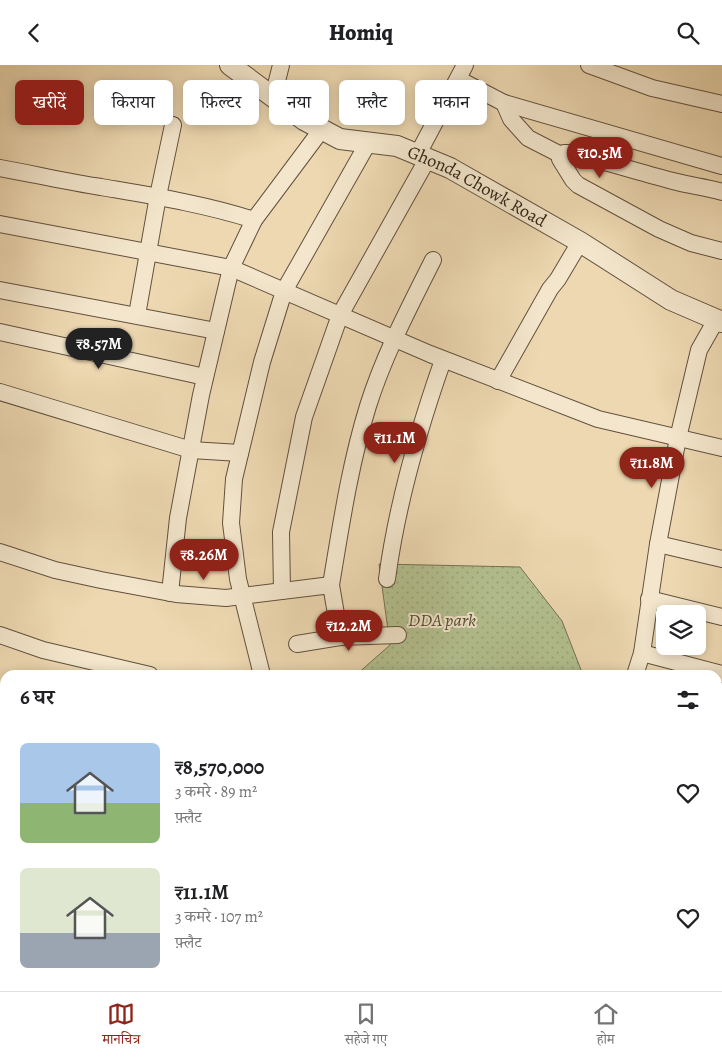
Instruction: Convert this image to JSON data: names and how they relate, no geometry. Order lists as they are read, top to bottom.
{
  "streets": {
    "street": ["Ghonda Chowk Road"]
  },
  "parks": ["DDA park"],
  "page": {
    "header": "Homiq",
    "chip": [
      "खरीदें",
      "किराया",
      "फ़िल्टर",
      "नया",
      "फ़्लैट",
      "मकान"
    ],
    "price": [
      "₹10.5M",
      "₹8.57M",
      "₹11.1M",
      "₹11.8M",
      "₹8.26M",
      "₹12.2M"
    ],
    "heading": "6 घर",
    "list": [
      {
        "name": "₹8,570,000",
        "note": "3 कमरे · 89 m² · फ़्लैट"
      },
      {
        "name": "₹11.1M",
        "note": "3 कमरे · 107 m² · फ़्लैट"
      }
    ],
    "tabs": ["मानचित्र", "सहेजे गए", "होम"]
  }
}
